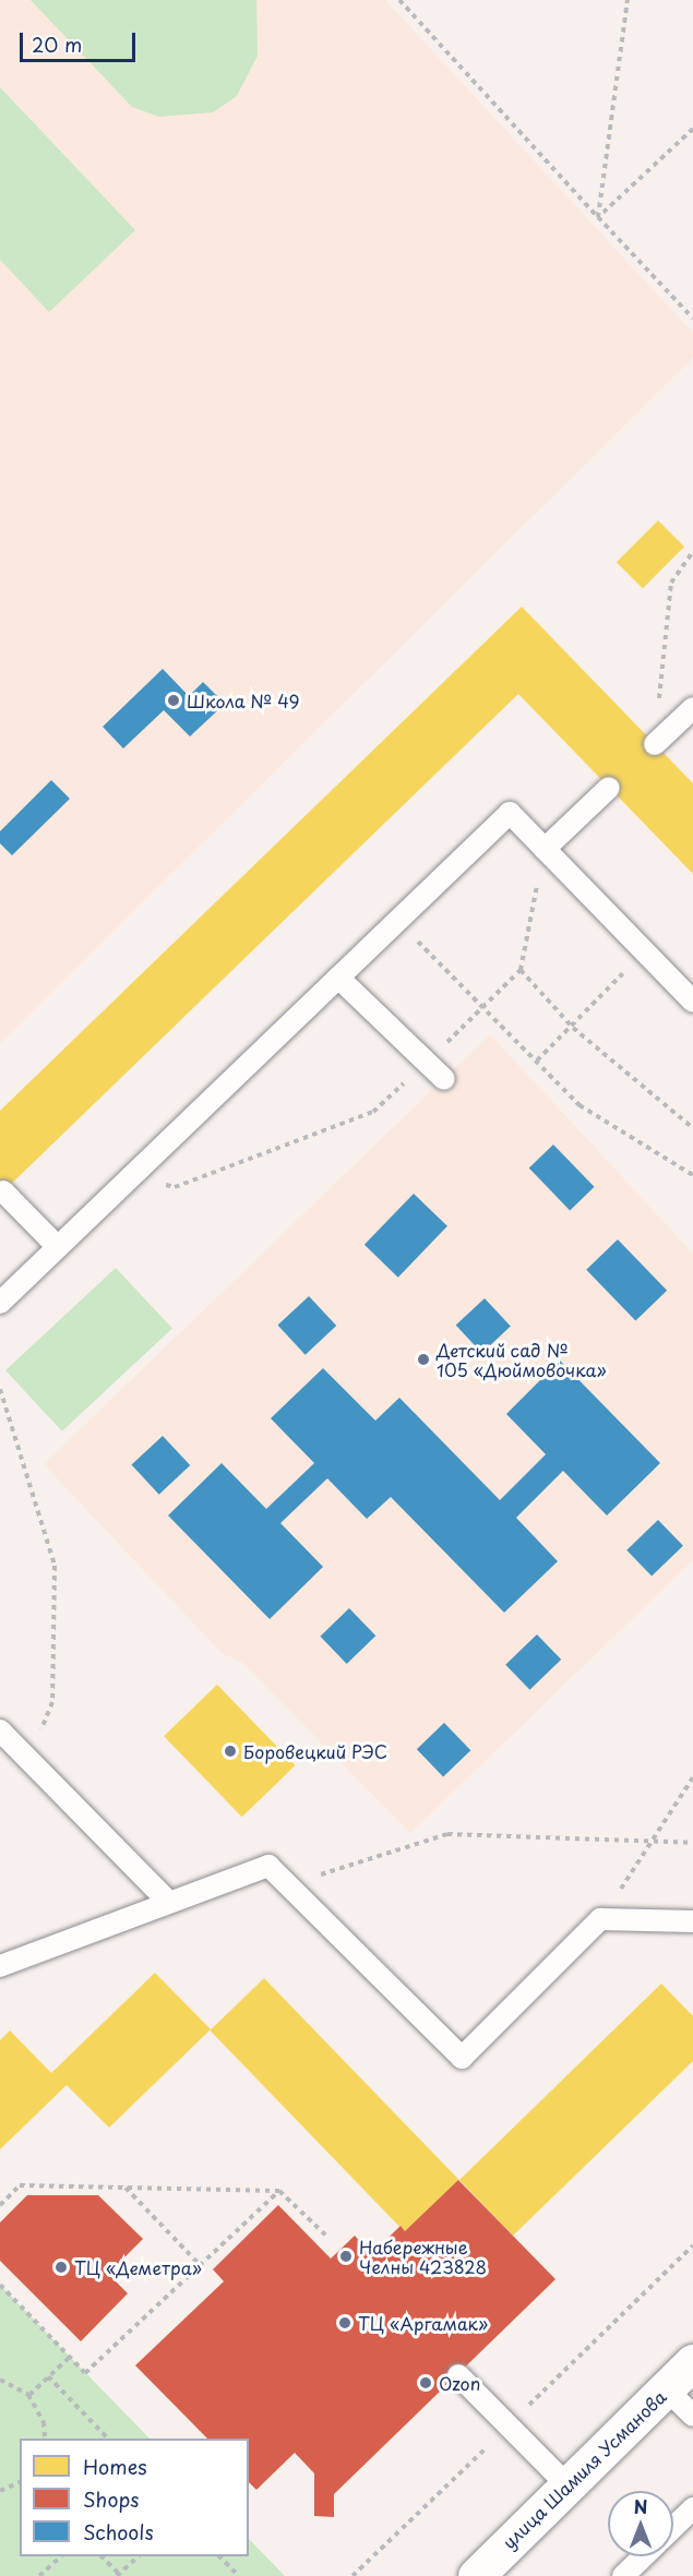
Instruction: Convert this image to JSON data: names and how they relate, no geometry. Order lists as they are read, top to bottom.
{
  "streets": {
    "street": ["улица Шамиля Усманова"]
  },
  "places": [
    "Школа № 49",
    "Детский сад № 105 «Дюймовочка»",
    "Боровецкий РЭС",
    "Набережные Челны 423828",
    "ТЦ «Деметра»",
    "ТЦ «Аргамак»",
    "Ozon"
  ],
  "legend": ["Homes", "Shops", "Schools"],
  "scale_bar": "20 m",
  "north": "top"
}
